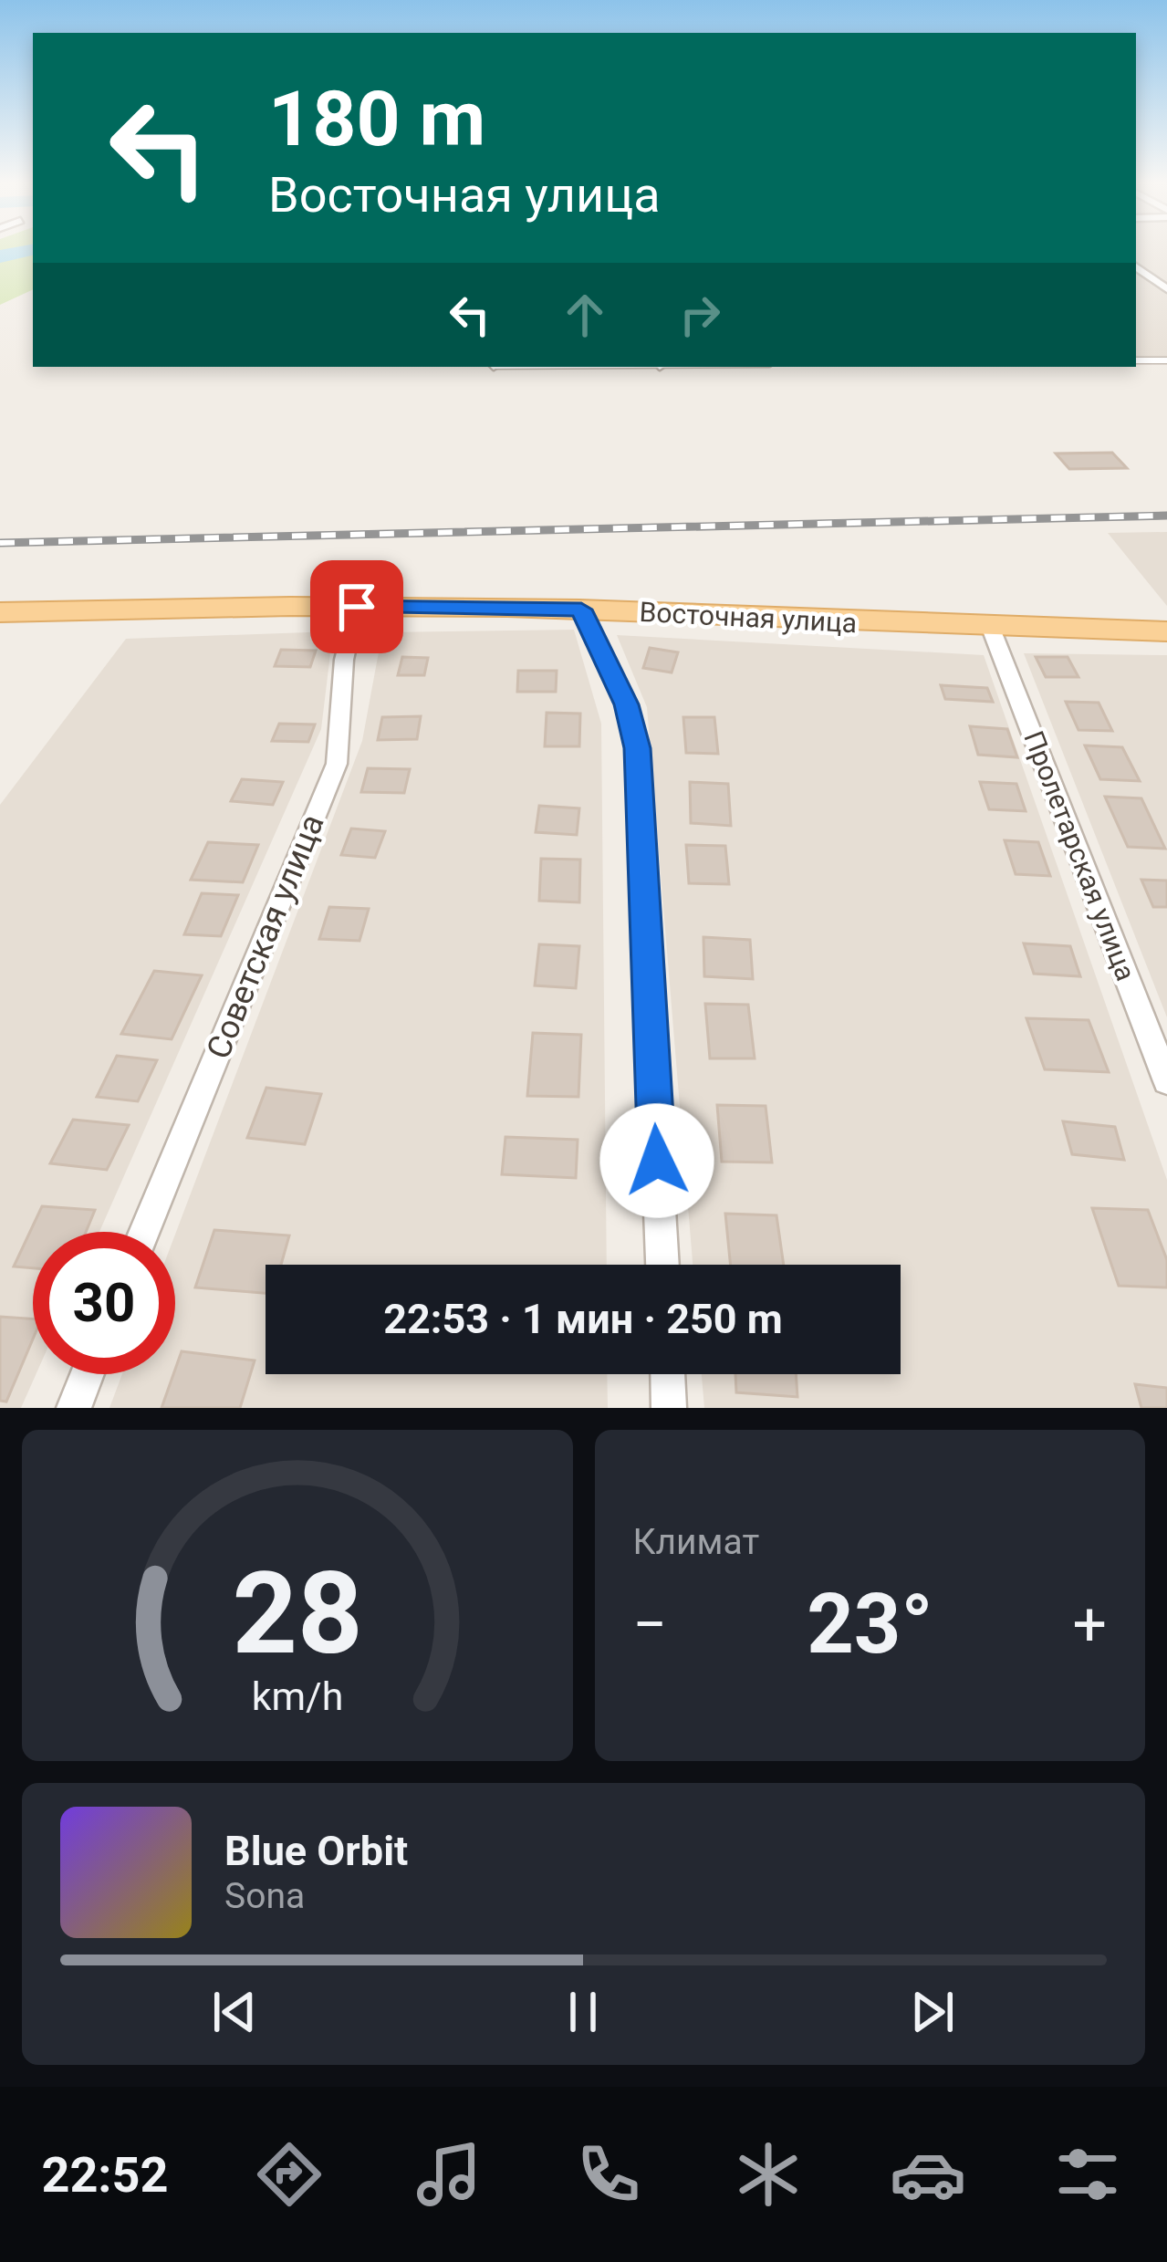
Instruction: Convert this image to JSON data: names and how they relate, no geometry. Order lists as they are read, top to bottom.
{
  "streets": {
    "main road": ["Восточная улица"],
    "street": ["Пролетарская улица", "Советская улица"]
  },
  "crossings": [
    ["Восточная улица", "Пролетарская улица"],
    ["Восточная улица", "Советская улица"]
  ],
  "page": {
    "turn": ["180 m", "Восточная улица"],
    "limit": "30",
    "trip": "22:53 · 1 мин · 250 m",
    "tile": "Климат",
    "heat": ["−", "23°", "+"],
    "song": ["Blue Orbit", "Sona"],
    "tabs": "22:52",
    "gauge": ["28", "km/h"]
  }
}
